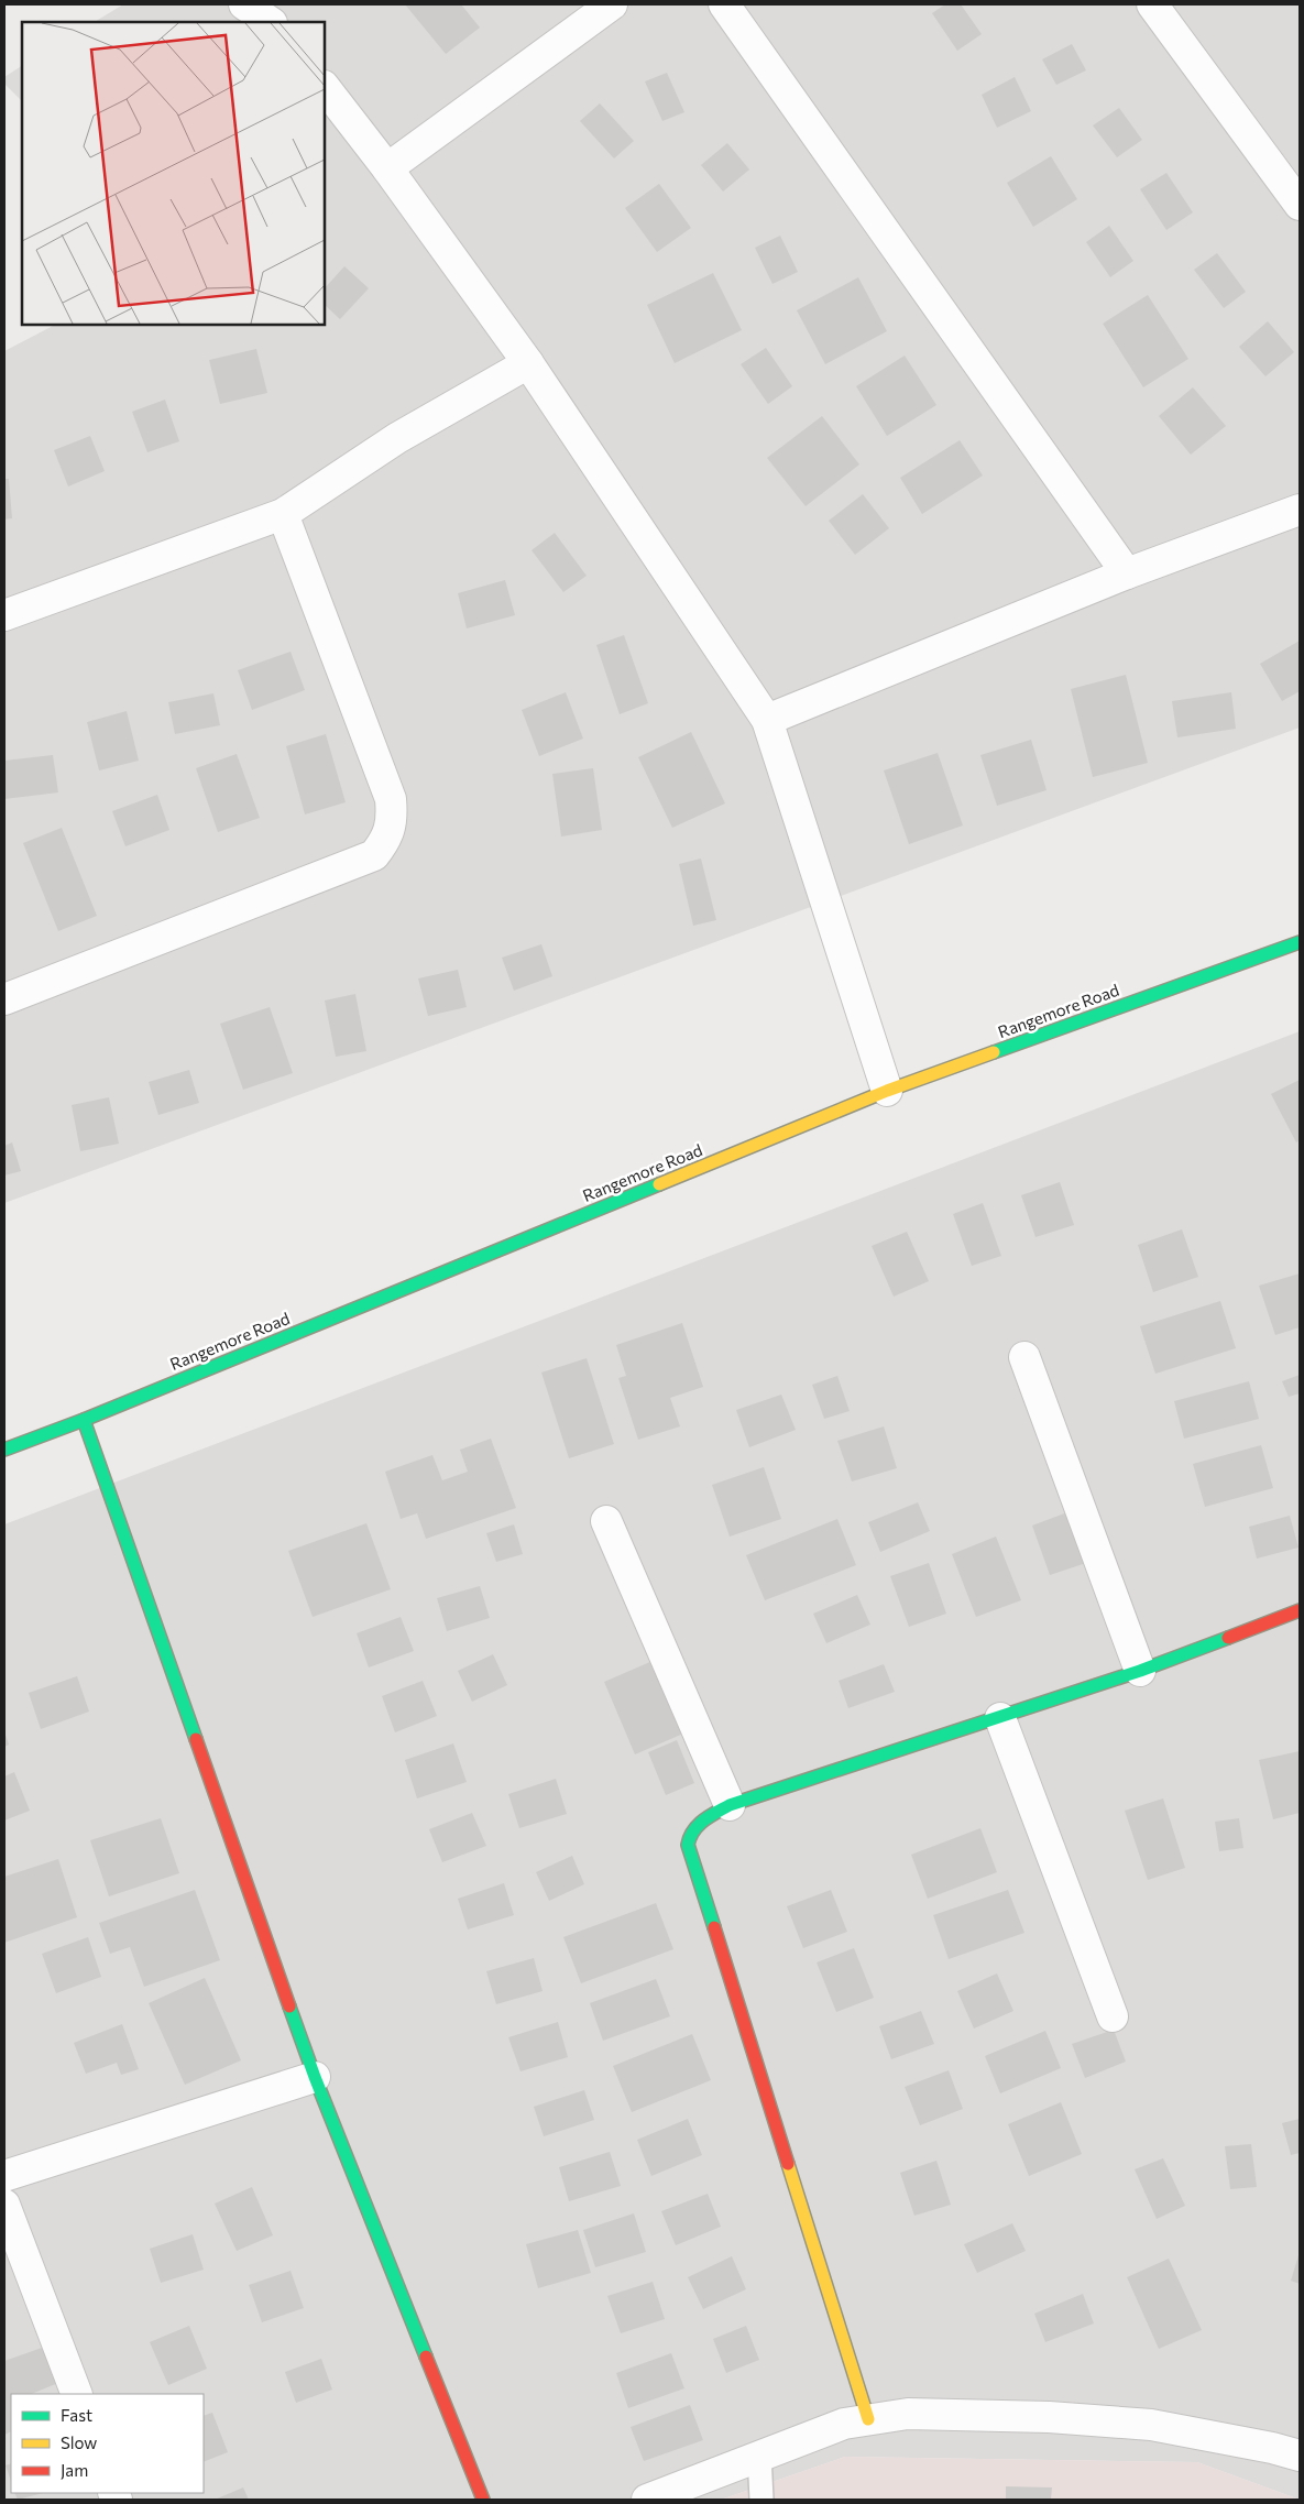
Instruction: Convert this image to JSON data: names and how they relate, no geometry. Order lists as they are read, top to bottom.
{
  "streets": {
    "street": ["Rangemore Road"]
  },
  "legend": ["Fast", "Slow", "Jam"]
}
